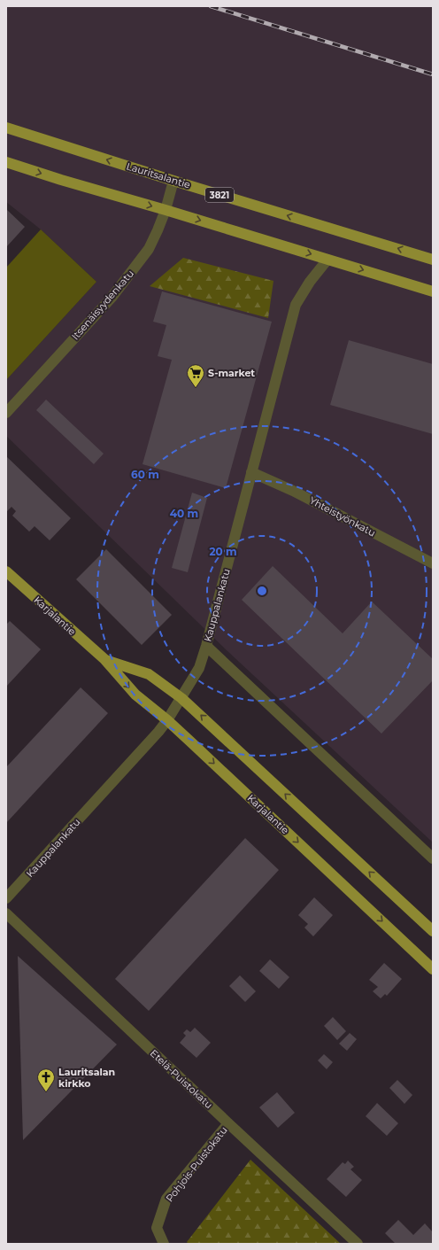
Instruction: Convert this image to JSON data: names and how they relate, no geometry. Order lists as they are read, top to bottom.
{
  "streets": {
    "main road": ["Lauritsalantie", "3821", "Karjalantie"],
    "street": [
      "Itsenäisyydenkatu",
      "Yhteistyönkatu",
      "Kauppalankatu",
      "Etelä-Puistokatu",
      "Pohjois-Puistokatu"
    ]
  },
  "crossings": [
    ["Lauritsalantie", "Itsenäisyydenkatu"],
    ["Yhteistyönkatu", "Kauppalankatu"],
    ["Kauppalankatu", "Karjalantie"],
    ["Etelä-Puistokatu", "Pohjois-Puistokatu"]
  ],
  "places": {
    "supermarket": ["S-market"],
    "church": ["Lauritsalan kirkko"]
  },
  "rings": ["60 m", "40 m", "20 m"]
}
